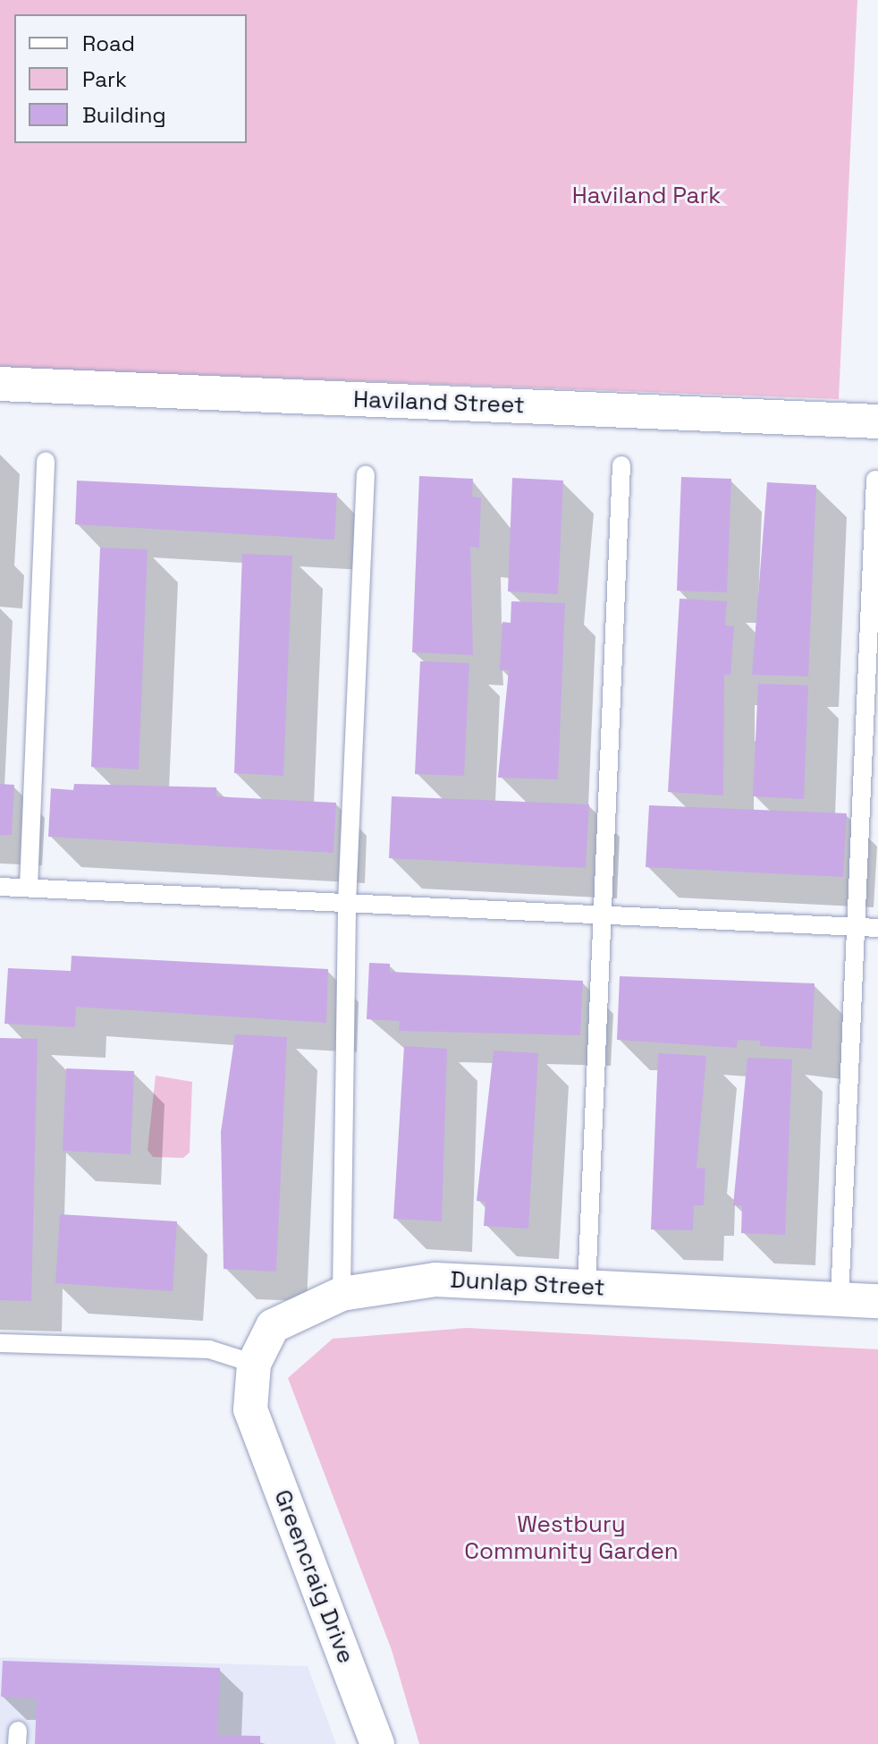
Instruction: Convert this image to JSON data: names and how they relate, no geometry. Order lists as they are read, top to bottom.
{
  "streets": {
    "street": ["Haviland Street", "Dunlap Street", "Greencraig Drive"]
  },
  "crossings": [
    ["Dunlap Street", "Greencraig Drive"]
  ],
  "parks": ["Haviland Park", "Westbury Community Garden"],
  "legend": ["Road", "Park", "Building"]
}
